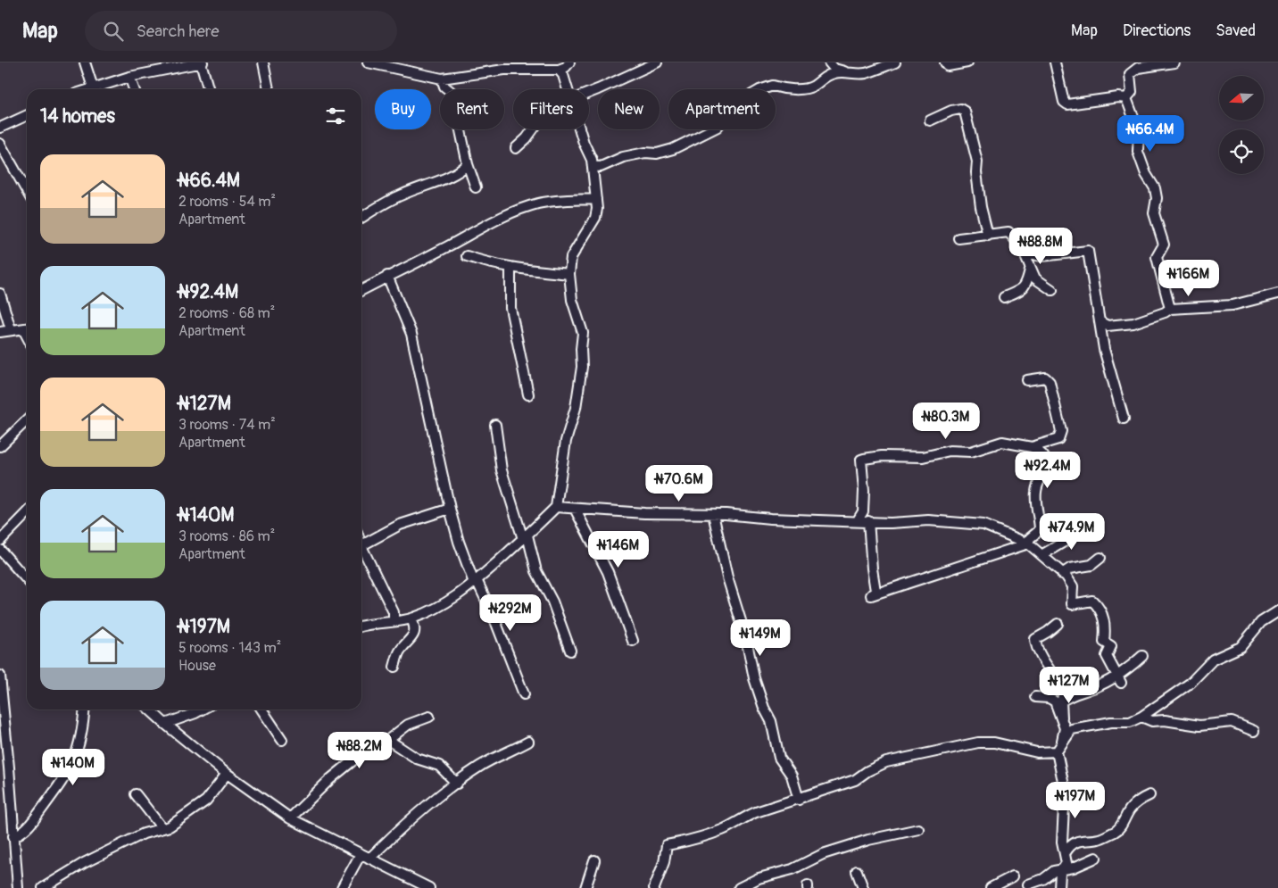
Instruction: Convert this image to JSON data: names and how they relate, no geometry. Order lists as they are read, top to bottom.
{
  "north": "left",
  "page": {
    "header": "Map",
    "search": "Search here",
    "nav": ["Map", "Directions", "Saved"],
    "chip": [
      "Buy",
      "Rent",
      "Filters",
      "New",
      "Apartment"
    ],
    "heading": "14 homes",
    "price": [
      "₦66.4M",
      "₦88.8M",
      "₦166M",
      "₦80.3M",
      "₦92.4M",
      "₦70.6M",
      "₦74.9M",
      "₦146M",
      "₦292M",
      "₦149M",
      "₦127M",
      "₦88.2M",
      "₦140M",
      "₦197M"
    ],
    "list": [
      {
        "name": "₦66.4M",
        "note": "2 rooms · 54 m² · Apartment"
      },
      {
        "name": "₦92.4M",
        "note": "2 rooms · 68 m² · Apartment"
      },
      {
        "name": "₦127M",
        "note": "3 rooms · 74 m² · Apartment"
      },
      {
        "name": "₦140M",
        "note": "3 rooms · 86 m² · Apartment"
      },
      {
        "name": "₦197M",
        "note": "5 rooms · 143 m² · House"
      }
    ]
  }
}
